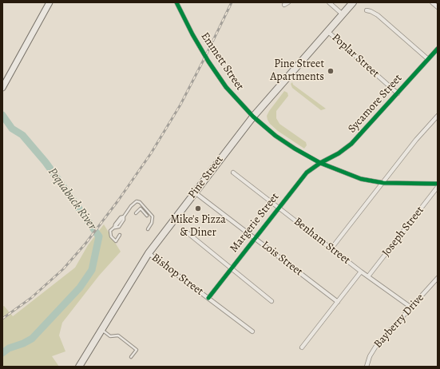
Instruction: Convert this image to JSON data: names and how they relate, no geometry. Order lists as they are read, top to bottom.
{
  "streets": {
    "highway": ["Pine Street"],
    "street": [
      "Poplar Street",
      "Emmett Street",
      "Sycamore Street",
      "Margerie Street",
      "Joseph Street",
      "Benham Street",
      "Lois Street",
      "Bishop Street",
      "Bayberry Drive"
    ]
  },
  "crossings": [
    ["Poplar Street", "Sycamore Street"],
    ["Poplar Street", "Pine Street"],
    ["Emmett Street", "Sycamore Street"],
    ["Emmett Street", "Pine Street"],
    ["Emmett Street", "Margerie Street"],
    ["Sycamore Street", "Margerie Street"],
    ["Pine Street", "Lois Street"],
    ["Pine Street", "Bishop Street"],
    ["Margerie Street", "Benham Street"],
    ["Margerie Street", "Lois Street"],
    ["Margerie Street", "Bishop Street"],
    ["Joseph Street", "Benham Street"],
    ["Benham Street", "Bayberry Drive"]
  ],
  "water": ["Pequabuck River"],
  "places": ["Pine Street Apartments", "Mike's Pizza & Diner"]
}
